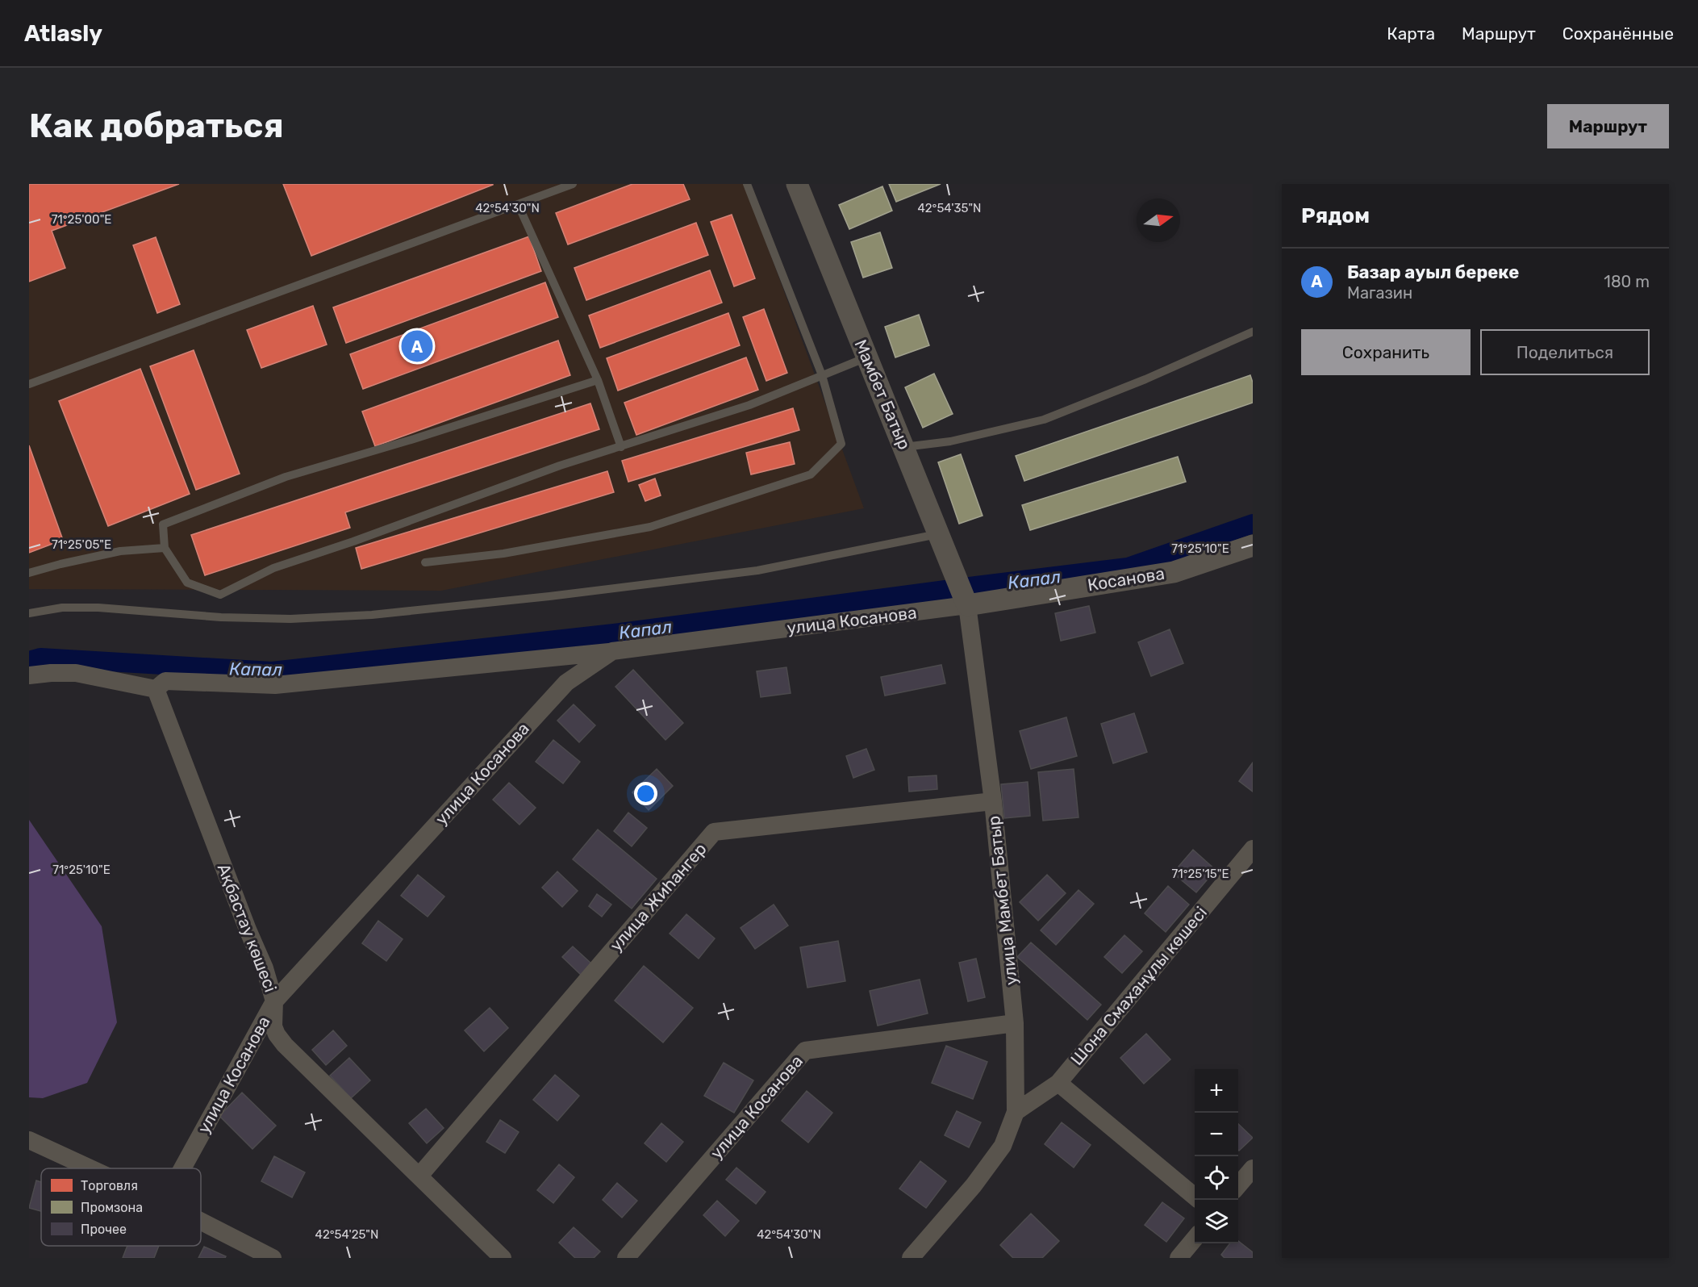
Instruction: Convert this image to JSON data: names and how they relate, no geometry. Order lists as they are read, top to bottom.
{
  "streets": {
    "street": [
      "Мамбет Батыр",
      "Косанова",
      "улица Косанова",
      "улица Жиhангер",
      "улица Мамбет Батыр",
      "Ақбастау көшесі",
      "Шона Смаханұлы көшесі"
    ]
  },
  "crossings": [
    ["Мамбет Батыр", "Косанова"],
    ["Мамбет Батыр", "улица Косанова"],
    ["Мамбет Батыр", "улица Мамбет Батыр"],
    ["Косанова", "улица Косанова"],
    ["Косанова", "улица Мамбет Батыр"],
    ["улица Косанова", "улица Мамбет Батыр"],
    ["улица Косанова", "Ақбастау көшесі"],
    ["улица Жиhангер", "улица Мамбет Батыр"],
    ["улица Жиhангер", "Ақбастау көшесі"],
    ["улица Мамбет Батыр", "Шона Смаханұлы көшесі"]
  ],
  "water": ["Капал"],
  "legend": ["Торговля", "Промзона", "Прочее"],
  "north": "right",
  "page": {
    "header": "Atlasly",
    "nav": ["Карта", "Маршрут", "Сохранённые"],
    "buttons": [
      "Маршрут",
      ["Сохранить", "Поделиться"]
    ],
    "title": "Как добраться",
    "heading": "Рядом",
    "list": [
      {
        "mark": "A",
        "name": "Базар ауыл береке",
        "note": "Магазин",
        "value": "180 m"
      }
    ],
    "pins": "A",
    "map_buttons": ["+", "−"]
  },
  "coordinates": [
    "42°54'30\"N",
    "42°54'35\"N",
    "71°25'00\"E",
    "71°25'05\"E",
    "71°25'10\"E",
    "71°25'15\"E",
    "42°54'25\"N"
  ]
}
